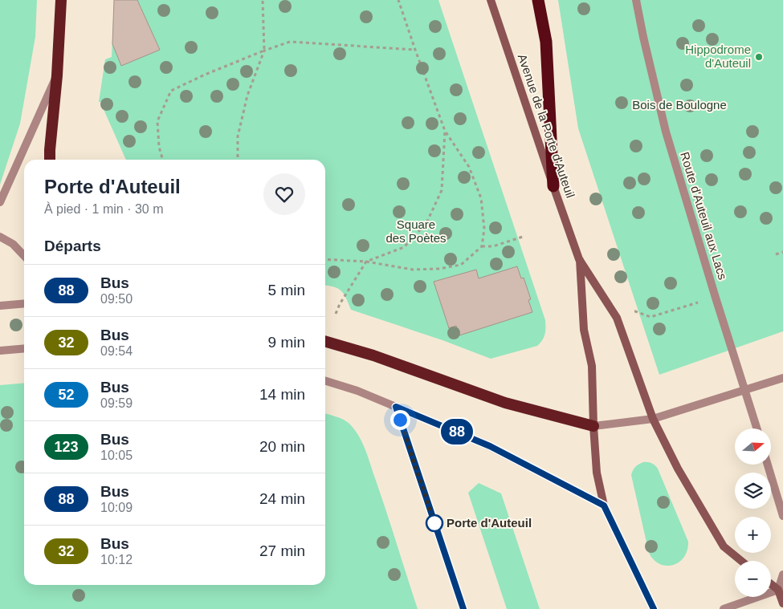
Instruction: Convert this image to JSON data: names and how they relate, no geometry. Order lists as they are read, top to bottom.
{
  "streets": {
    "main road": ["Avenue de la Porte d'Auteuil"],
    "street": ["Route d'Auteuil aux Lacs"]
  },
  "parks": ["Bois de Boulogne", "Square des Poètes"],
  "places": ["Hippodrome d'Auteuil", "Porte d'Auteuil"],
  "lines": ["bus line 88"],
  "north": "right",
  "page": {
    "on_map": "88",
    "heading": [
      ["Porte d'Auteuil", "À pied · 1 min · 30 m"],
      "Départs"
    ],
    "list": [
      {
        "mark": "88",
        "name": "Bus",
        "note": "09:50",
        "value": "5 min"
      },
      {
        "mark": "32",
        "name": "Bus",
        "note": "09:54",
        "value": "9 min"
      },
      {
        "mark": "52",
        "name": "Bus",
        "note": "09:59",
        "value": "14 min"
      },
      {
        "mark": "123",
        "name": "Bus",
        "note": "10:05",
        "value": "20 min"
      },
      {
        "mark": "88",
        "name": "Bus",
        "note": "10:09",
        "value": "24 min"
      },
      {
        "mark": "32",
        "name": "Bus",
        "note": "10:12",
        "value": "27 min"
      }
    ],
    "map_buttons": ["+", "−"]
  }
}
